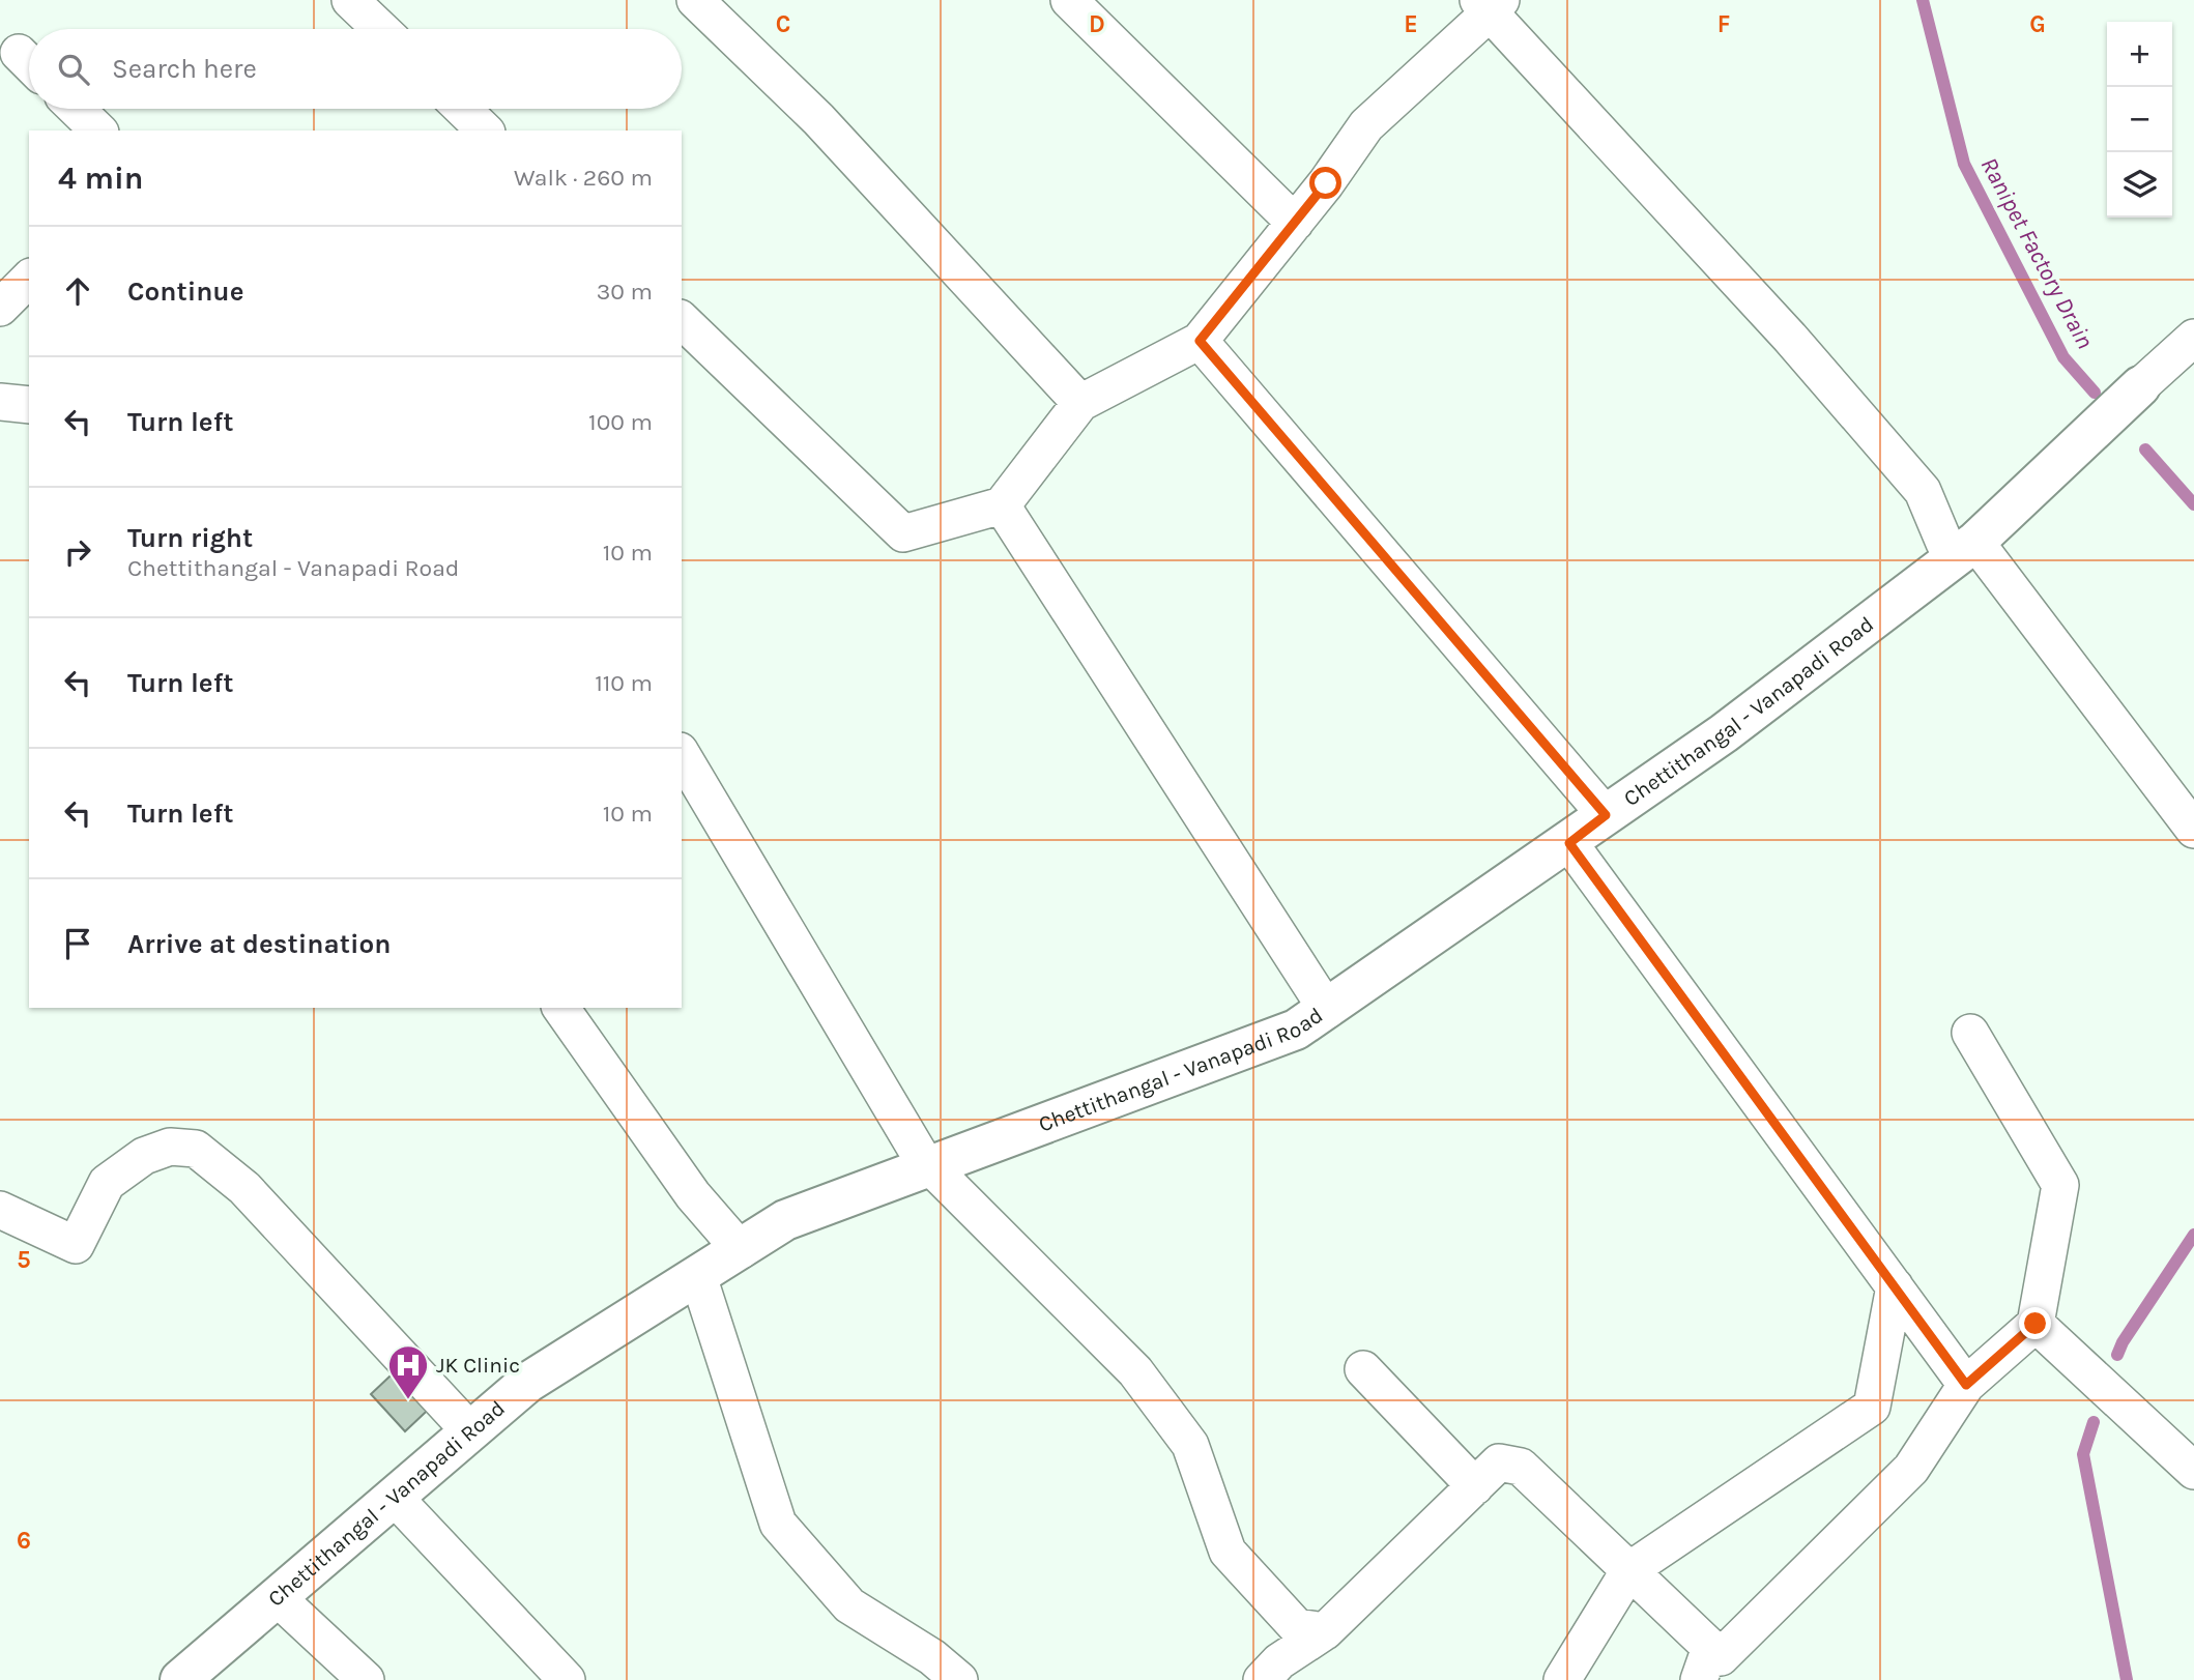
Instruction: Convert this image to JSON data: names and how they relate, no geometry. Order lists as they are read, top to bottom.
{
  "streets": {
    "street": ["Chettithangal - Vanapadi Road"]
  },
  "water": ["Ranipet Factory Drain"],
  "places": {
    "hospital": ["JK Clinic"]
  },
  "page": {
    "map_buttons": ["+", "−"],
    "search": "Search here",
    "heading": ["4 min", "Walk · 260 m"],
    "list": [
      ["Continue", "30 m"],
      ["Turn left", "100 m"],
      ["Turn right", "Chettithangal - Vanapadi Road", "10 m"],
      ["Turn left", "110 m"],
      ["Turn left", "10 m"],
      "Arrive at destination"
    ]
  },
  "grid": {
    "columns": [
      "C",
      "D",
      "E",
      "F",
      "G"
    ],
    "rows": ["5", "6"]
  }
}
